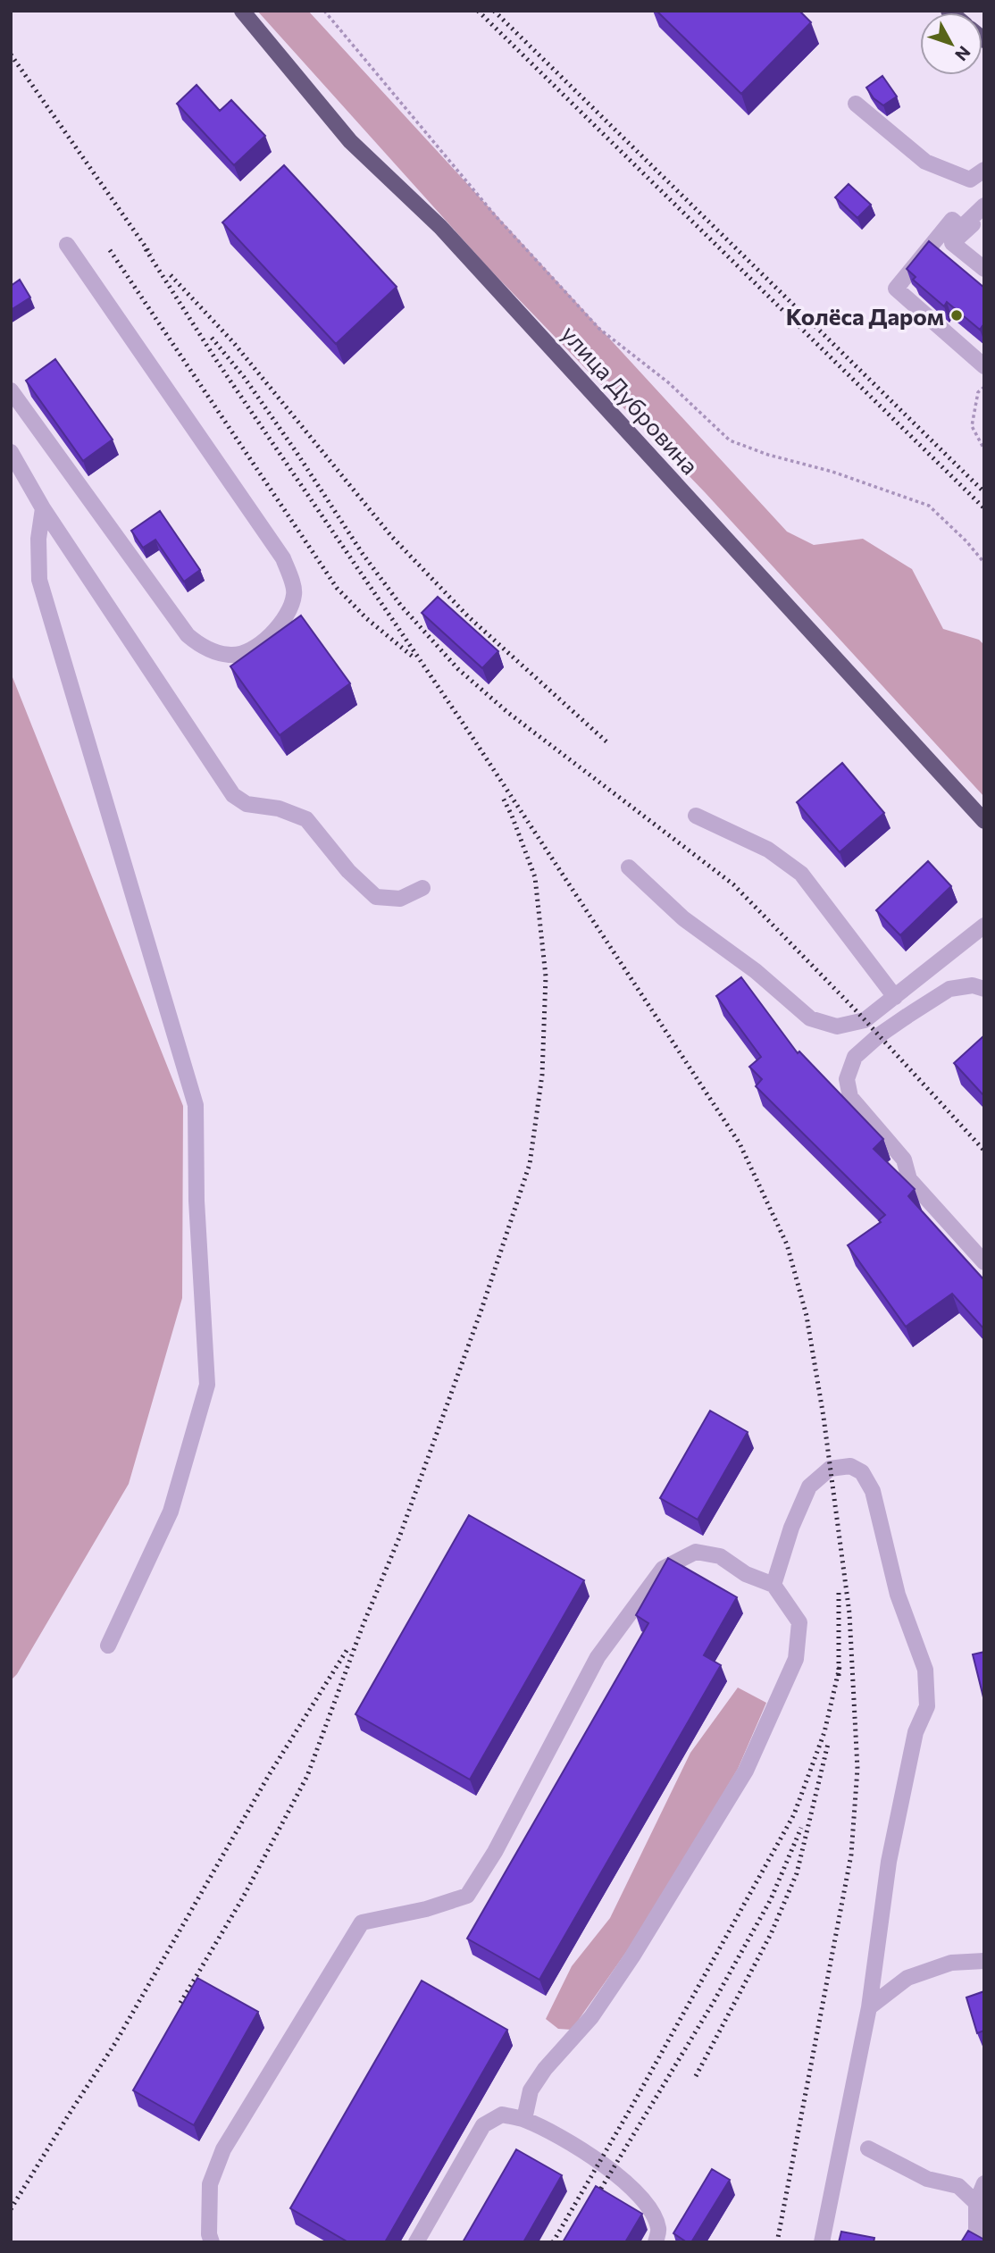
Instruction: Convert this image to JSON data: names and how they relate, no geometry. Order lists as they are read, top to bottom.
{
  "streets": {
    "main road": ["улица Дубровина"]
  },
  "places": ["Колёса Даром"],
  "north": "bottom right"
}
